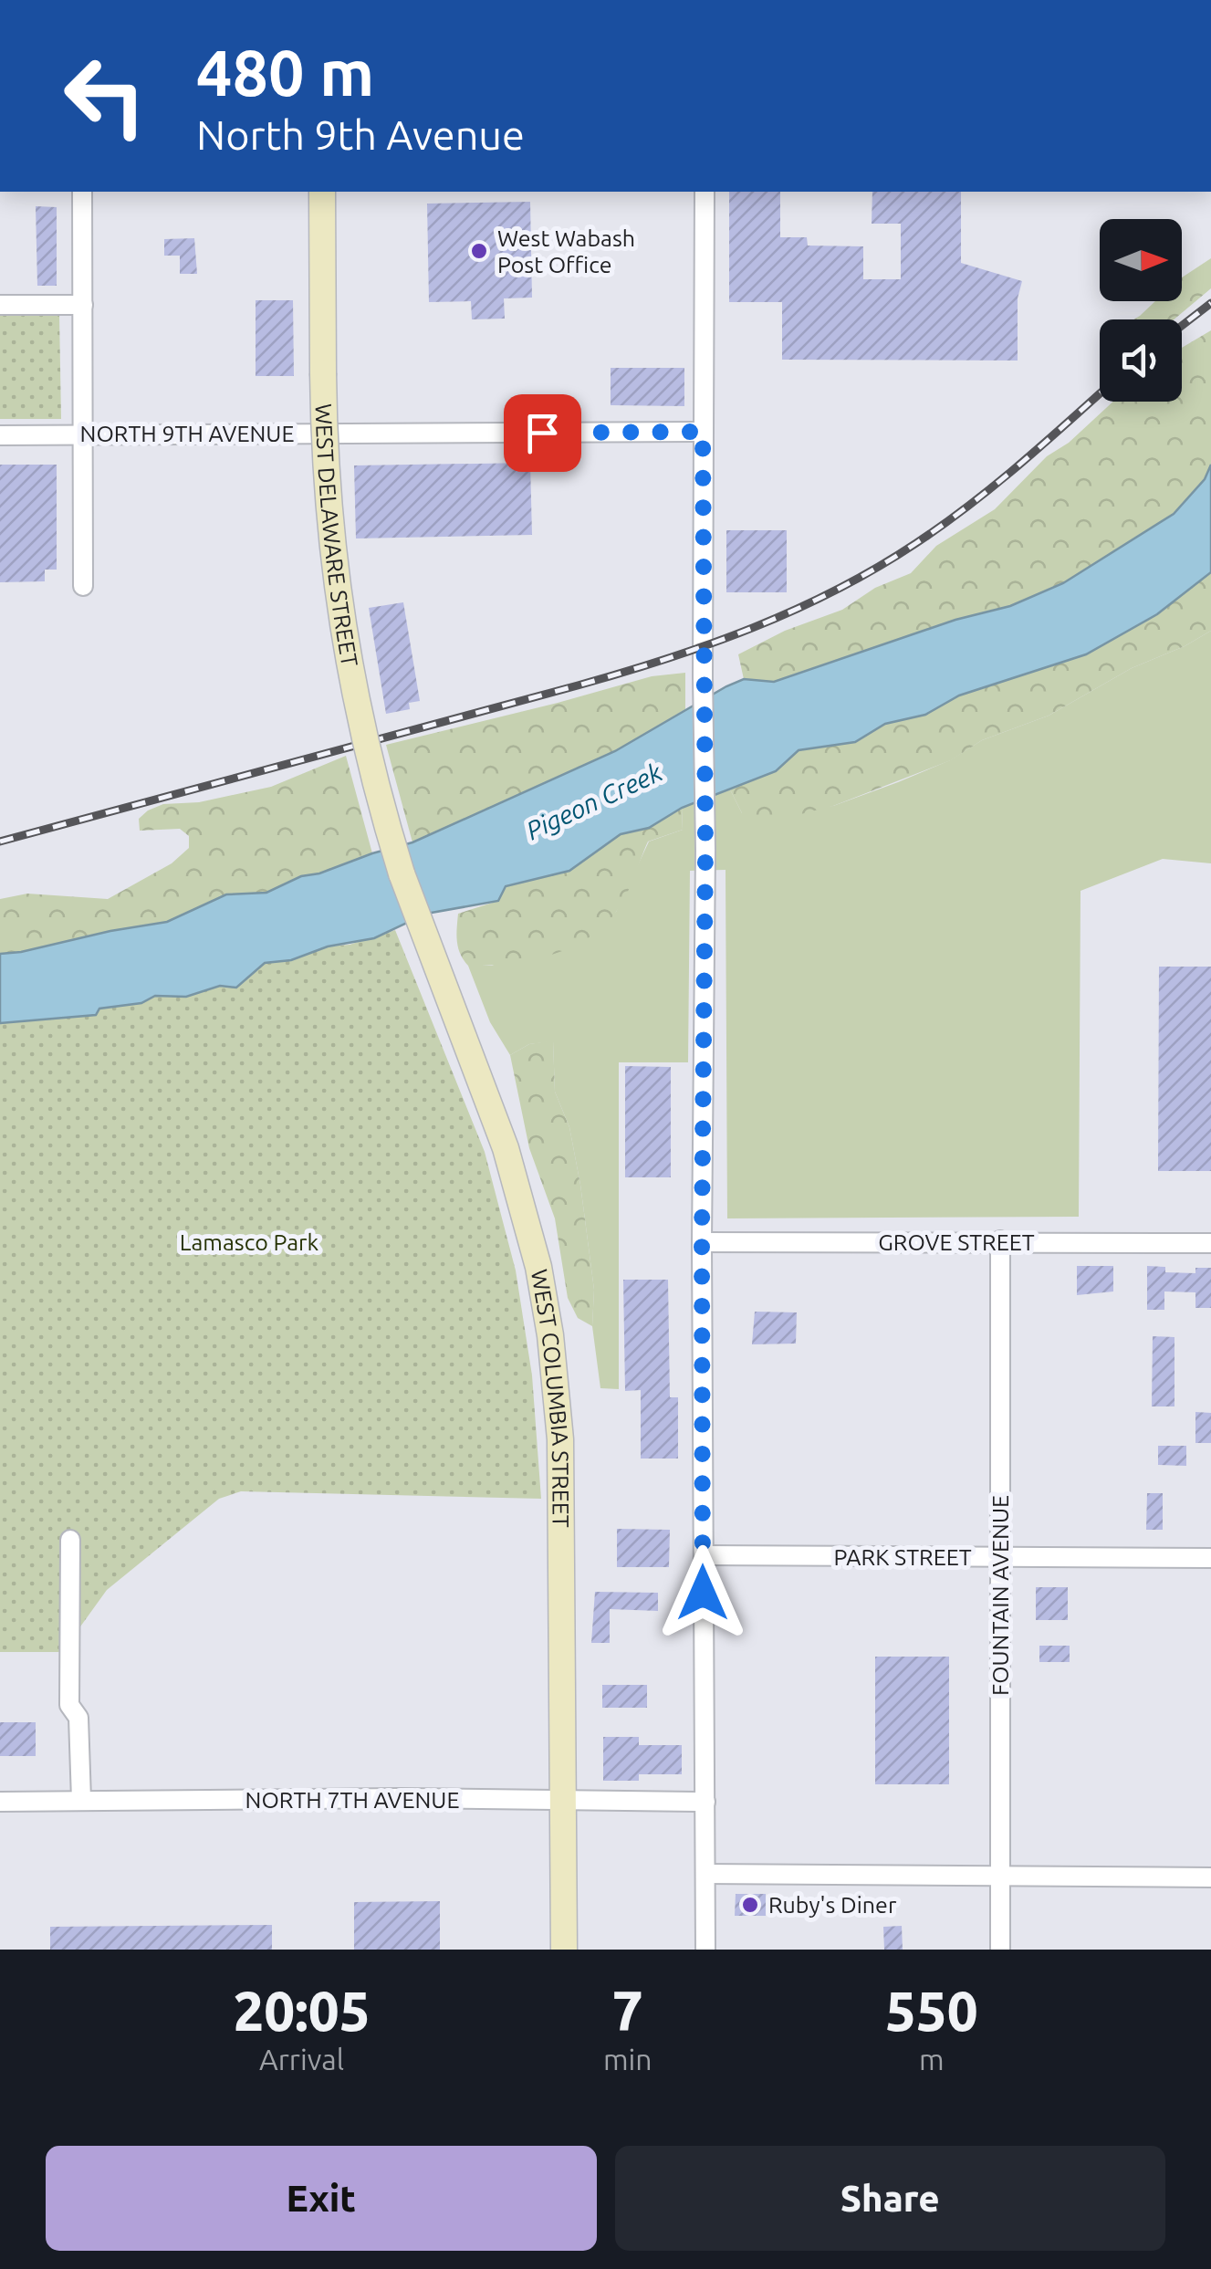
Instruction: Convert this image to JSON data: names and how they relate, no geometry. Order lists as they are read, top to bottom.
{
  "streets": {
    "main road": ["WEST DELAWARE STREET", "WEST COLUMBIA STREET"],
    "street": [
      "NORTH 9TH AVENUE",
      "GROVE STREET",
      "PARK STREET",
      "FOUNTAIN AVENUE",
      "NORTH 7TH AVENUE"
    ]
  },
  "crossings": [
    ["WEST DELAWARE STREET", "WEST COLUMBIA STREET"],
    ["GROVE STREET", "FOUNTAIN AVENUE"],
    ["WEST COLUMBIA STREET", "NORTH 7TH AVENUE"],
    ["PARK STREET", "FOUNTAIN AVENUE"]
  ],
  "water": ["Pigeon Creek"],
  "parks": ["Lamasco Park"],
  "places": ["West Wabash Post Office", "Ruby's Diner"],
  "north": "right",
  "page": {
    "turn": ["480 m", "North 9th Avenue"],
    "eta": [
      "20:05",
      "Arrival",
      "7",
      "min",
      "550",
      "m"
    ],
    "buttons": ["Exit", "Share"]
  }
}
